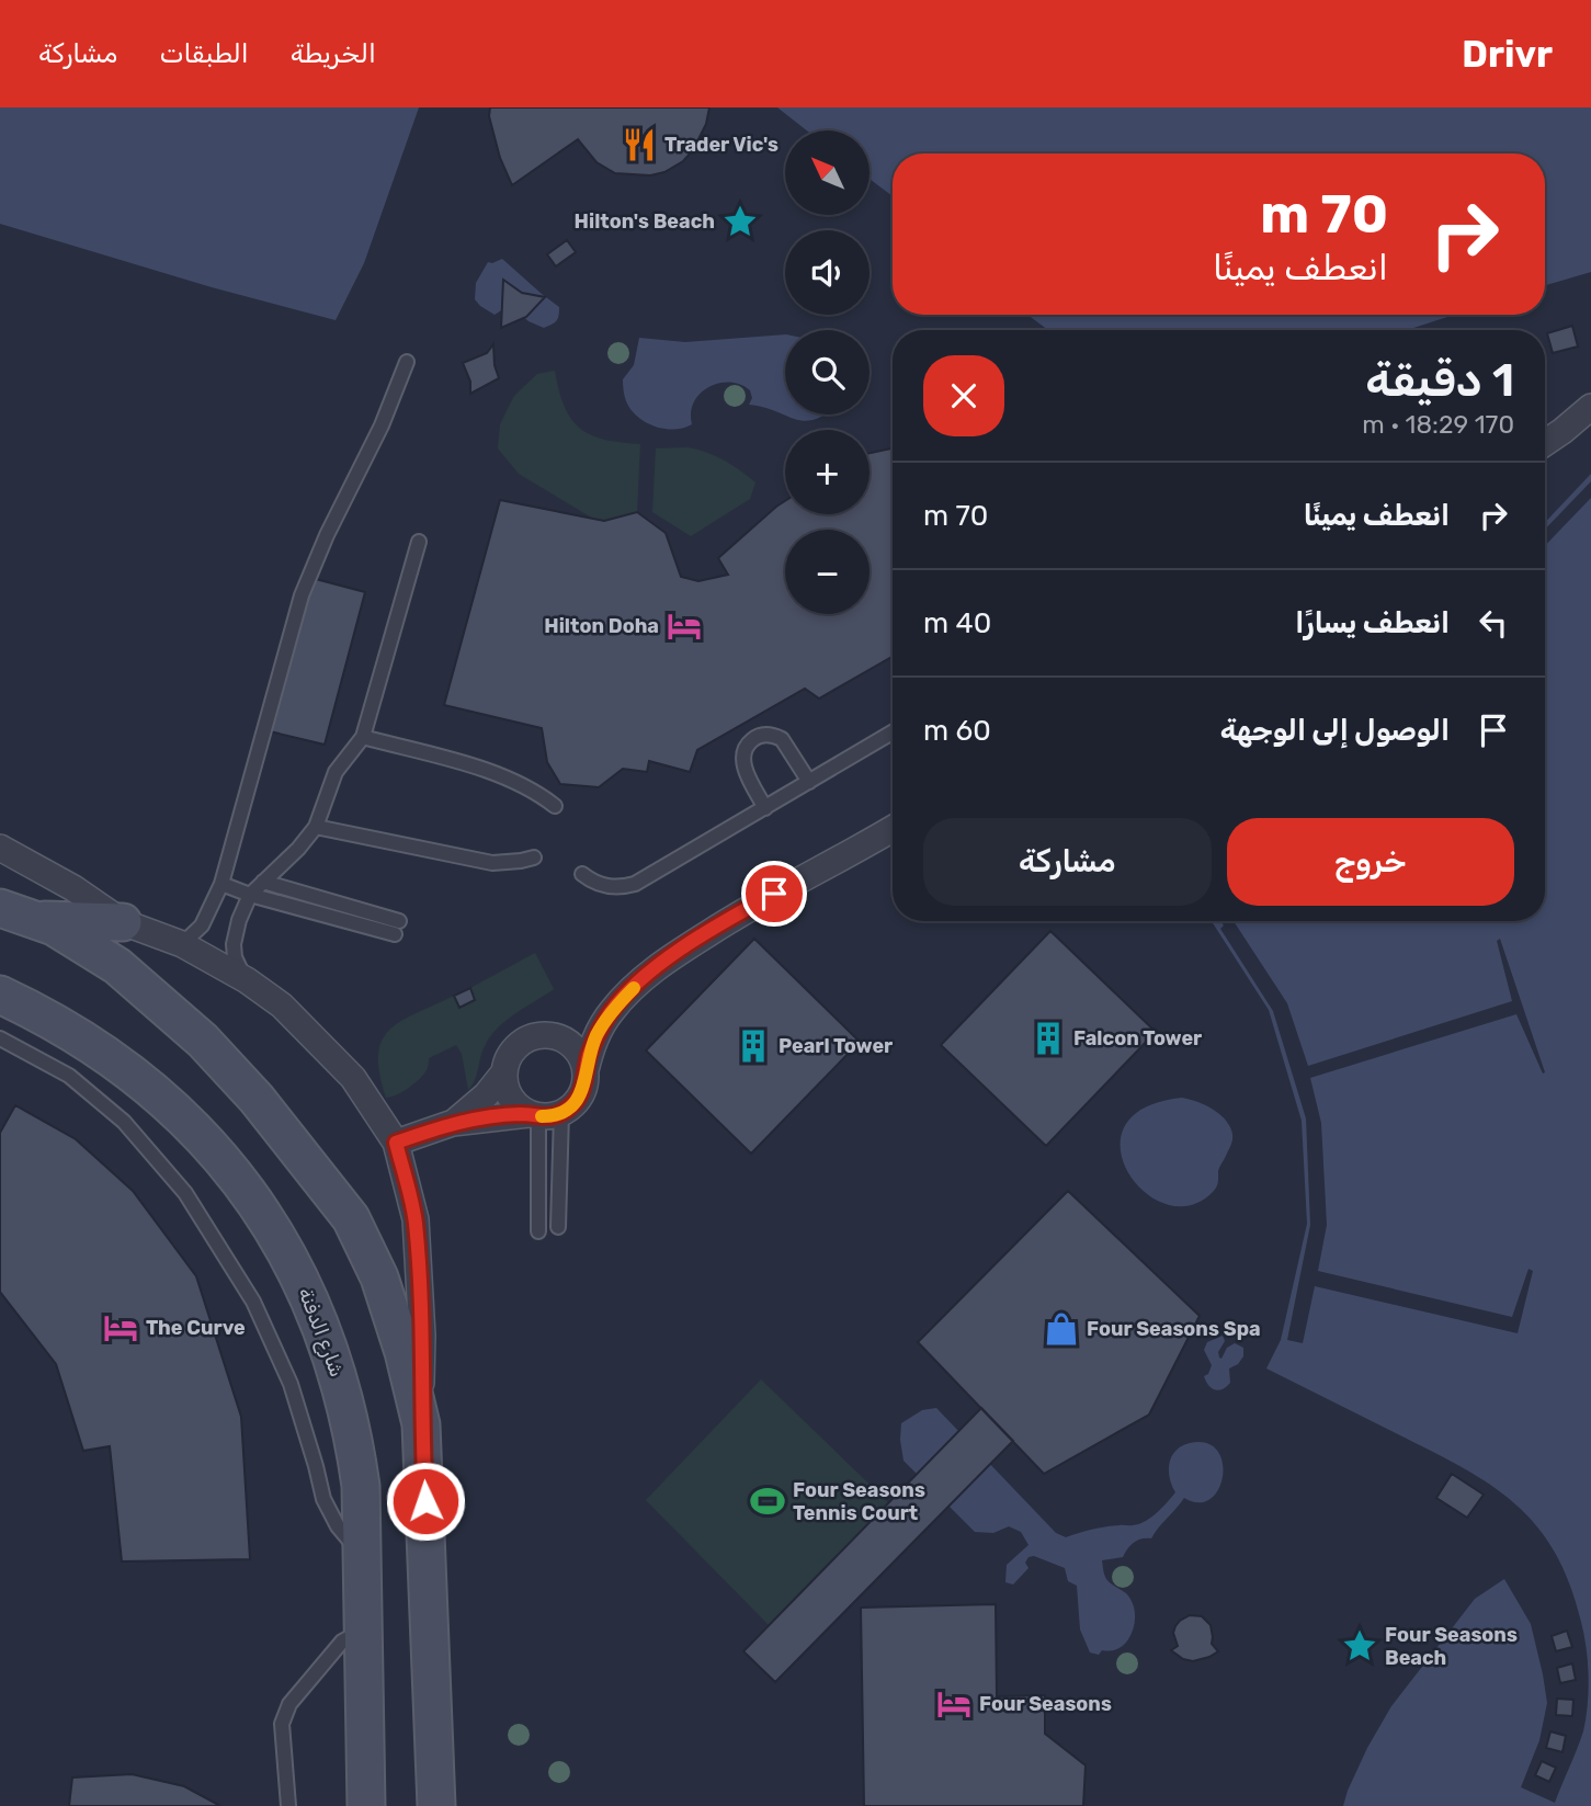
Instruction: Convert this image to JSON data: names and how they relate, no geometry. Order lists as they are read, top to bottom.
{
  "streets": {
    "main road": ["شارع الدفنة"]
  },
  "places": {
    "restaurant": ["Trader Vic's"],
    "place": ["Hilton's Beach", "Four Seasons Beach"],
    "hotel": ["Hilton Doha", "The Curve", "Four Seasons"],
    "building": ["Falcon Tower", "Pearl Tower"],
    "shop": ["Four Seasons Spa"],
    "sports": ["Four Seasons Tennis Court"]
  },
  "north": "top left",
  "page": {
    "header": "Drivr",
    "nav": ["الخريطة", "الطبقات", "مشاركة"],
    "map_buttons": ["+", "−"],
    "turn": ["70 m", "انعطف يمينًا"],
    "heading": ["1 دقيقة", "170 m · 18:29"],
    "list": [
      {
        "name": "انعطف يمينًا",
        "value": "70 m"
      },
      {
        "name": "انعطف يسارًا",
        "value": "40 m"
      },
      {
        "name": "الوصول إلى الوجهة",
        "value": "60 m"
      }
    ],
    "buttons": ["خروج", "مشاركة"]
  }
}
